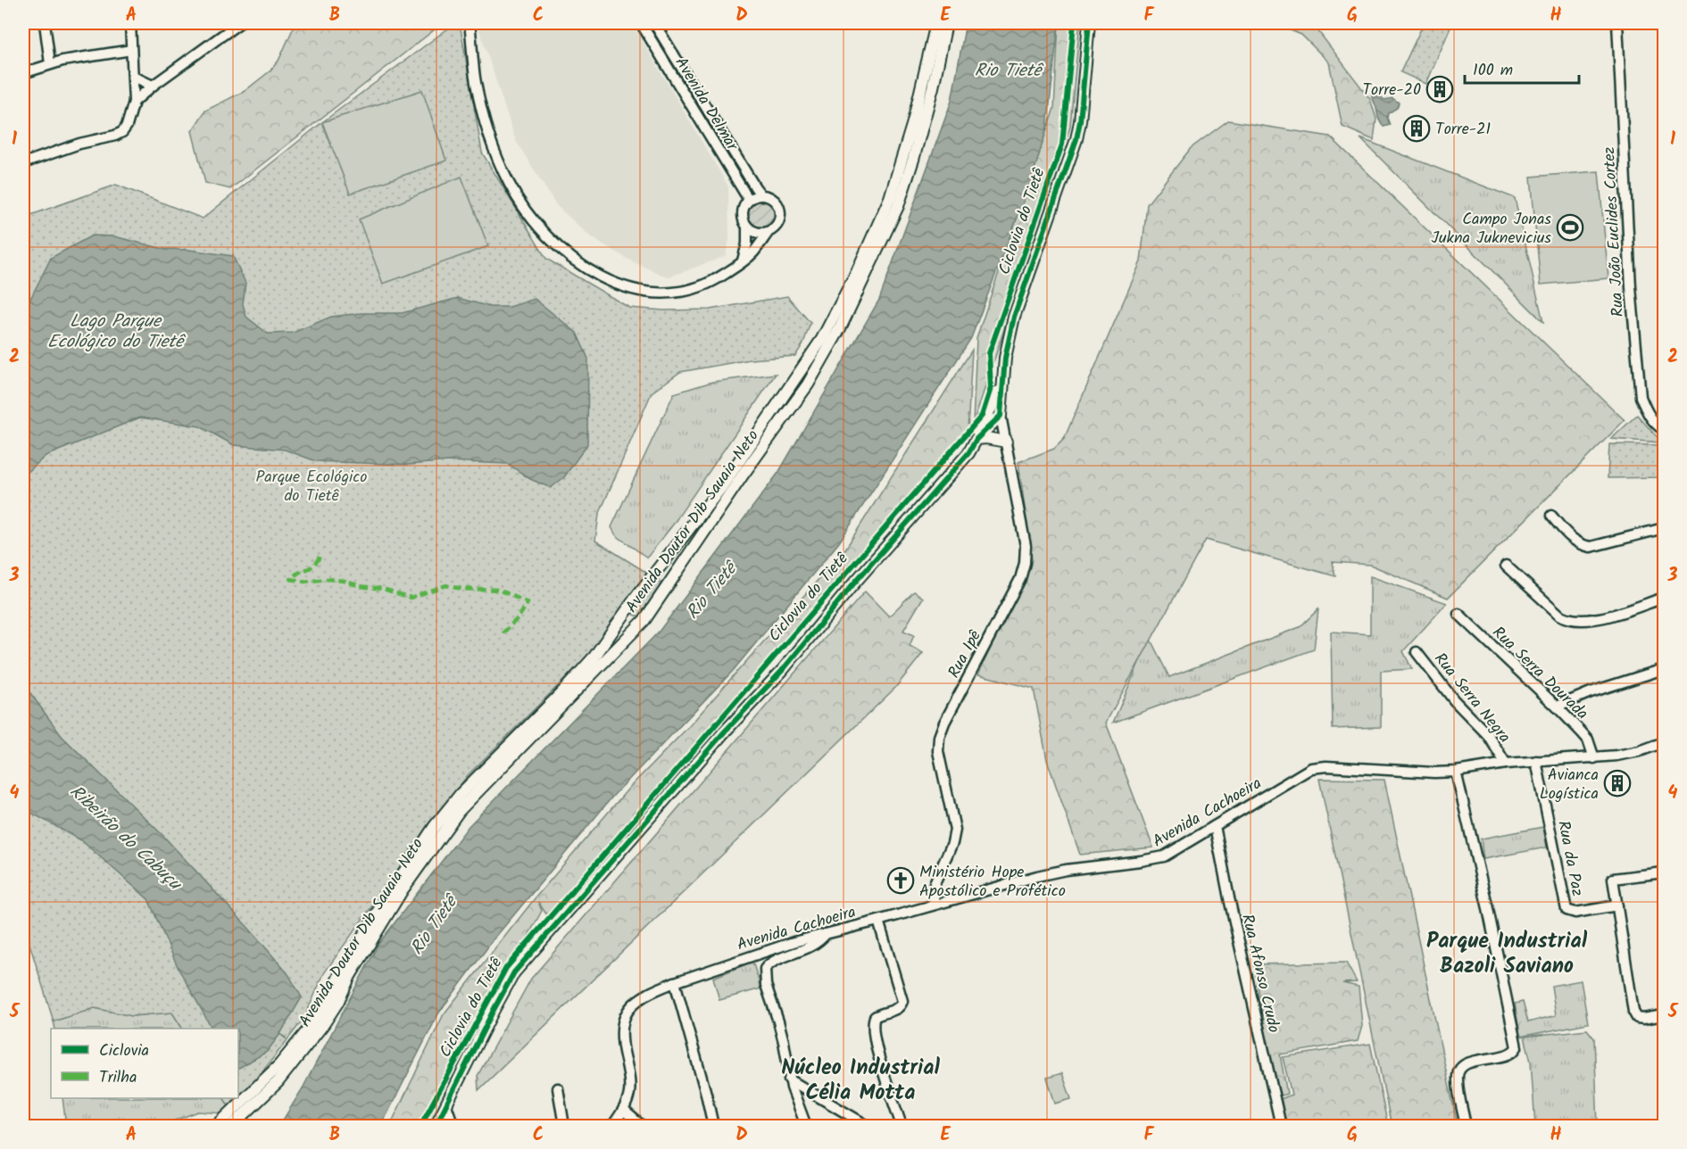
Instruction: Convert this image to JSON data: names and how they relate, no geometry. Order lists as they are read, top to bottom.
{
  "streets": {
    "main road": ["Avenida Doutor Dib Sauaia Neto"],
    "street": [
      "Avenida Delmar",
      "Rua João Euclides Cortez",
      "Rua Ipê",
      "Rua Serra Dourada",
      "Rua Serra Negra",
      "Avenida Cachoeira",
      "Rua da Paz",
      "Rua Afonso Crudo"
    ],
    "cycle path": ["Ciclovia do Tietê"]
  },
  "crossings": [
    ["Rua Ipê", "Avenida Cachoeira"],
    ["Rua Serra Dourada", "Avenida Cachoeira"],
    ["Rua Serra Negra", "Avenida Cachoeira"],
    ["Avenida Cachoeira", "Rua da Paz"],
    ["Avenida Cachoeira", "Rua Afonso Crudo"]
  ],
  "districts": ["Parque Industrial Bazoli Saviano", "Núcleo Industrial Célia Motta"],
  "water": ["Rio Tietê", "Lago Parque Ecológico do Tietê", "Ribeirão do Cabuçu"],
  "parks": ["Parque Ecológico do Tietê"],
  "places": {
    "building": ["Torre-20", "Torre-21", "Avianca Logística"],
    "sports": ["Campo Jonas Jukna Juknevicius"],
    "church": ["Ministério Hope Apostólico e Profético"]
  },
  "legend": ["Ciclovia", "Trilha"],
  "scale_bar": "100 m",
  "grid": {
    "columns": [
      "A",
      "B",
      "C",
      "D",
      "E",
      "F",
      "G",
      "H"
    ],
    "rows": [
      "1",
      "2",
      "3",
      "4",
      "5"
    ]
  }
}
